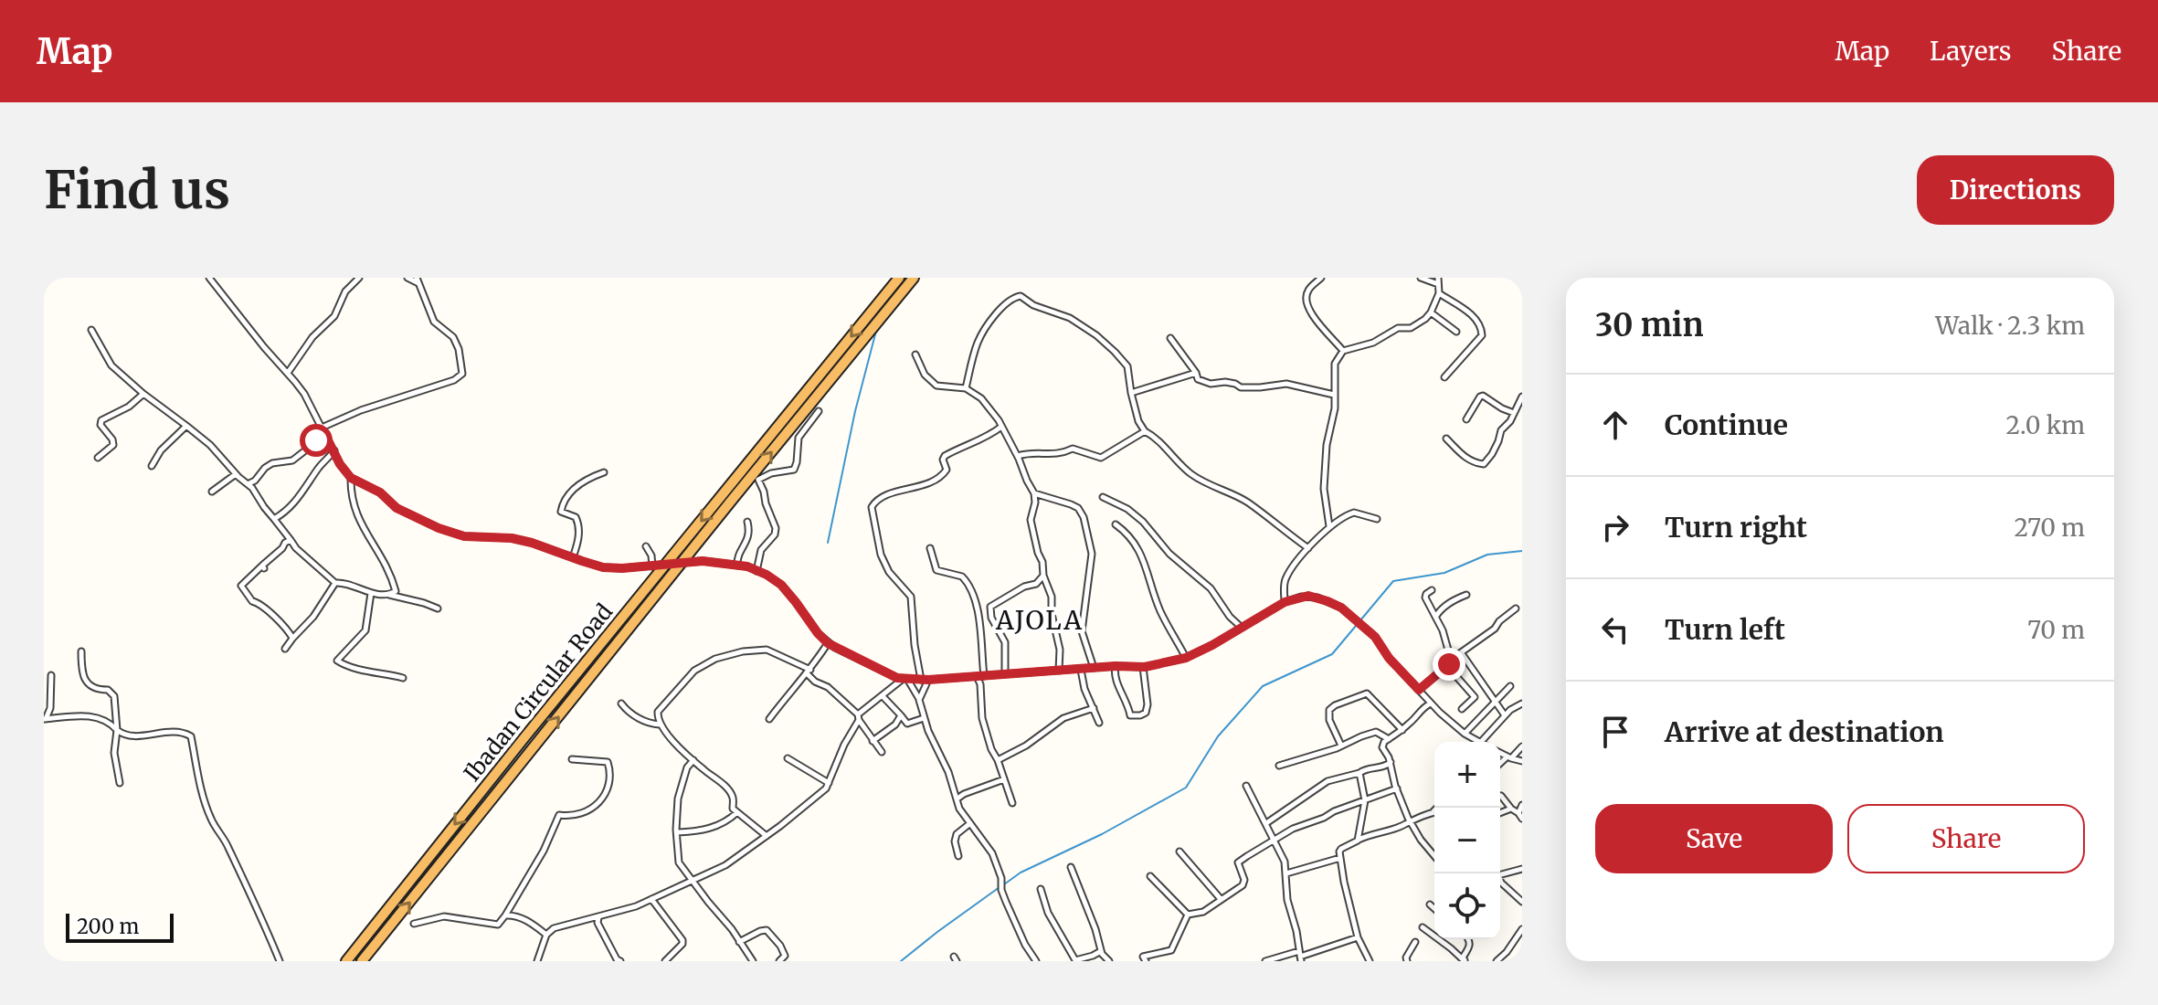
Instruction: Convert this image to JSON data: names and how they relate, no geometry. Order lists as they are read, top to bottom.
{
  "streets": {
    "highway": ["Ibadan Circular Road"]
  },
  "districts": ["AJOLA"],
  "scale_bar": "200 m",
  "page": {
    "header": "Map",
    "nav": ["Map", "Layers", "Share"],
    "buttons": [
      "Directions",
      ["Save", "Share"]
    ],
    "title": "Find us",
    "heading": ["30 min", "Walk · 2.3 km"],
    "list": [
      ["Continue", "2.0 km"],
      ["Turn right", "270 m"],
      ["Turn left", "70 m"],
      "Arrive at destination"
    ],
    "map_buttons": ["+", "−"],
    "scale": "200 m"
  }
}
